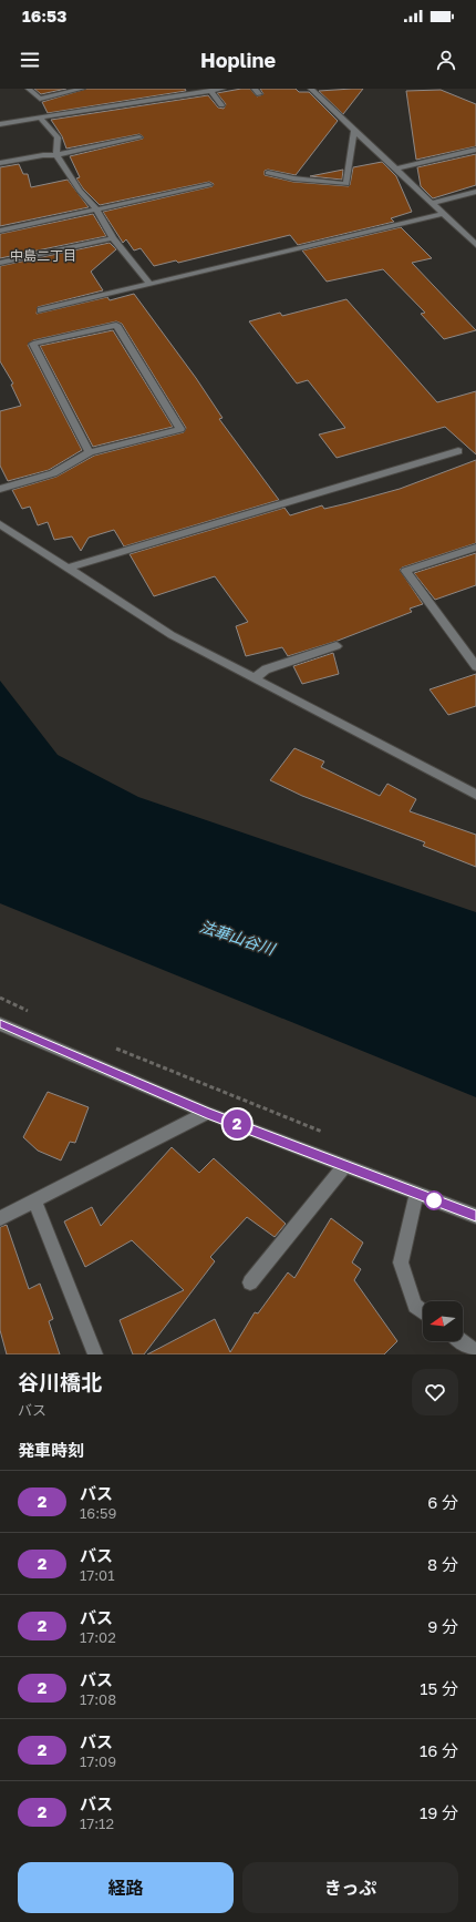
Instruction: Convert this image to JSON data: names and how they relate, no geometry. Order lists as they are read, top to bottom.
{
  "districts": ["中島二丁目"],
  "water": ["法華山谷川"],
  "lines": ["bus line 2"],
  "north": "left",
  "page": {
    "status": "16:53",
    "header": "Hopline",
    "on_map": "2",
    "heading": [
      ["谷川橋北", "バス"],
      "発車時刻"
    ],
    "list": [
      {
        "mark": "2",
        "name": "バス",
        "note": "16:59",
        "value": "6 分"
      },
      {
        "mark": "2",
        "name": "バス",
        "note": "17:01",
        "value": "8 分"
      },
      {
        "mark": "2",
        "name": "バス",
        "note": "17:02",
        "value": "9 分"
      },
      {
        "mark": "2",
        "name": "バス",
        "note": "17:08",
        "value": "15 分"
      },
      {
        "mark": "2",
        "name": "バス",
        "note": "17:09",
        "value": "16 分"
      },
      {
        "mark": "2",
        "name": "バス",
        "note": "17:12",
        "value": "19 分"
      }
    ],
    "buttons": ["経路", "きっぷ"]
  }
}
